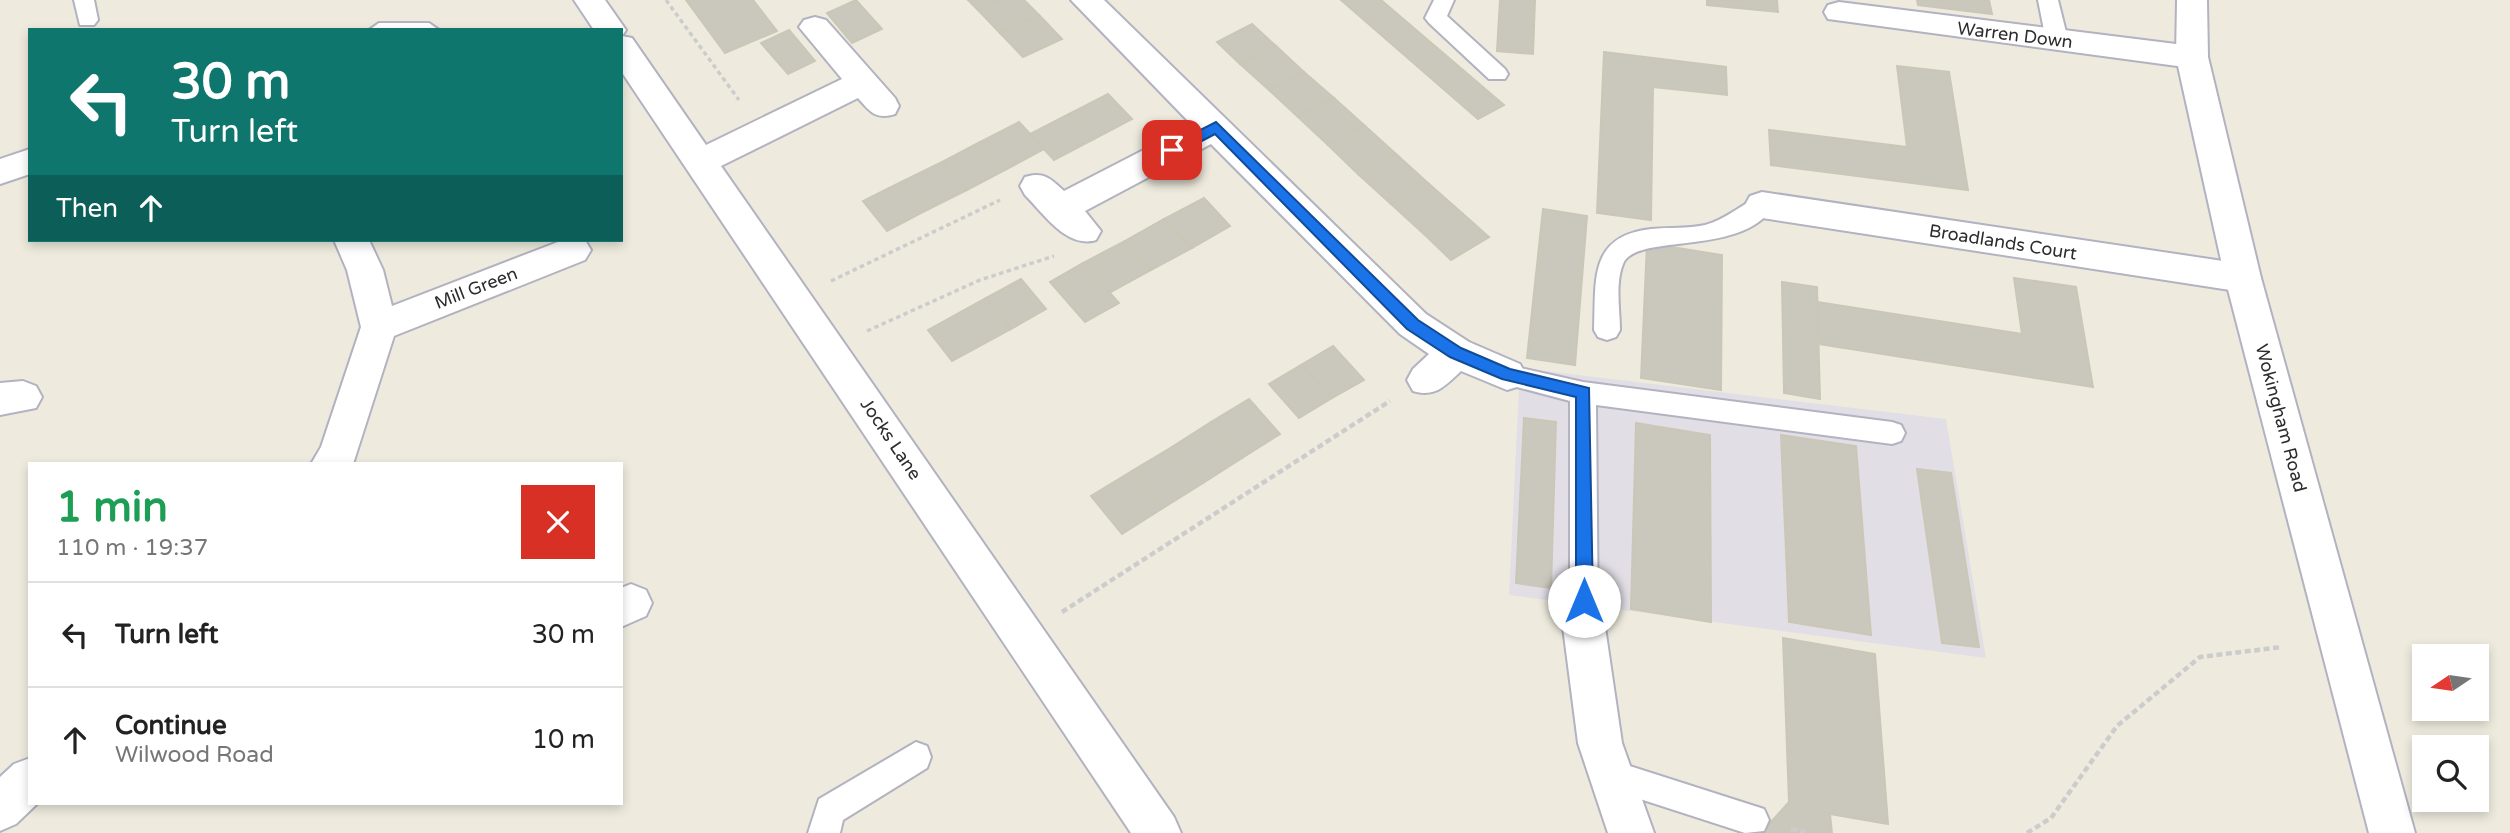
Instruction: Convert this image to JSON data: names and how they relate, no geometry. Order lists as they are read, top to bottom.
{
  "streets": {
    "street": [
      "Warren Down",
      "Broadlands Court",
      "Mill Green",
      "Wokingham Road",
      "Jocks Lane"
    ]
  },
  "crossings": [
    ["Warren Down", "Wokingham Road"],
    ["Broadlands Court", "Wokingham Road"]
  ],
  "north": "left",
  "page": {
    "turn": ["30 m", "Turn left"],
    "then": "Then",
    "heading": ["1 min", "110 m · 19:37"],
    "list": [
      {
        "name": "Turn left",
        "value": "30 m"
      },
      {
        "name": "Continue",
        "note": "Wilwood Road",
        "value": "10 m"
      }
    ]
  }
}
